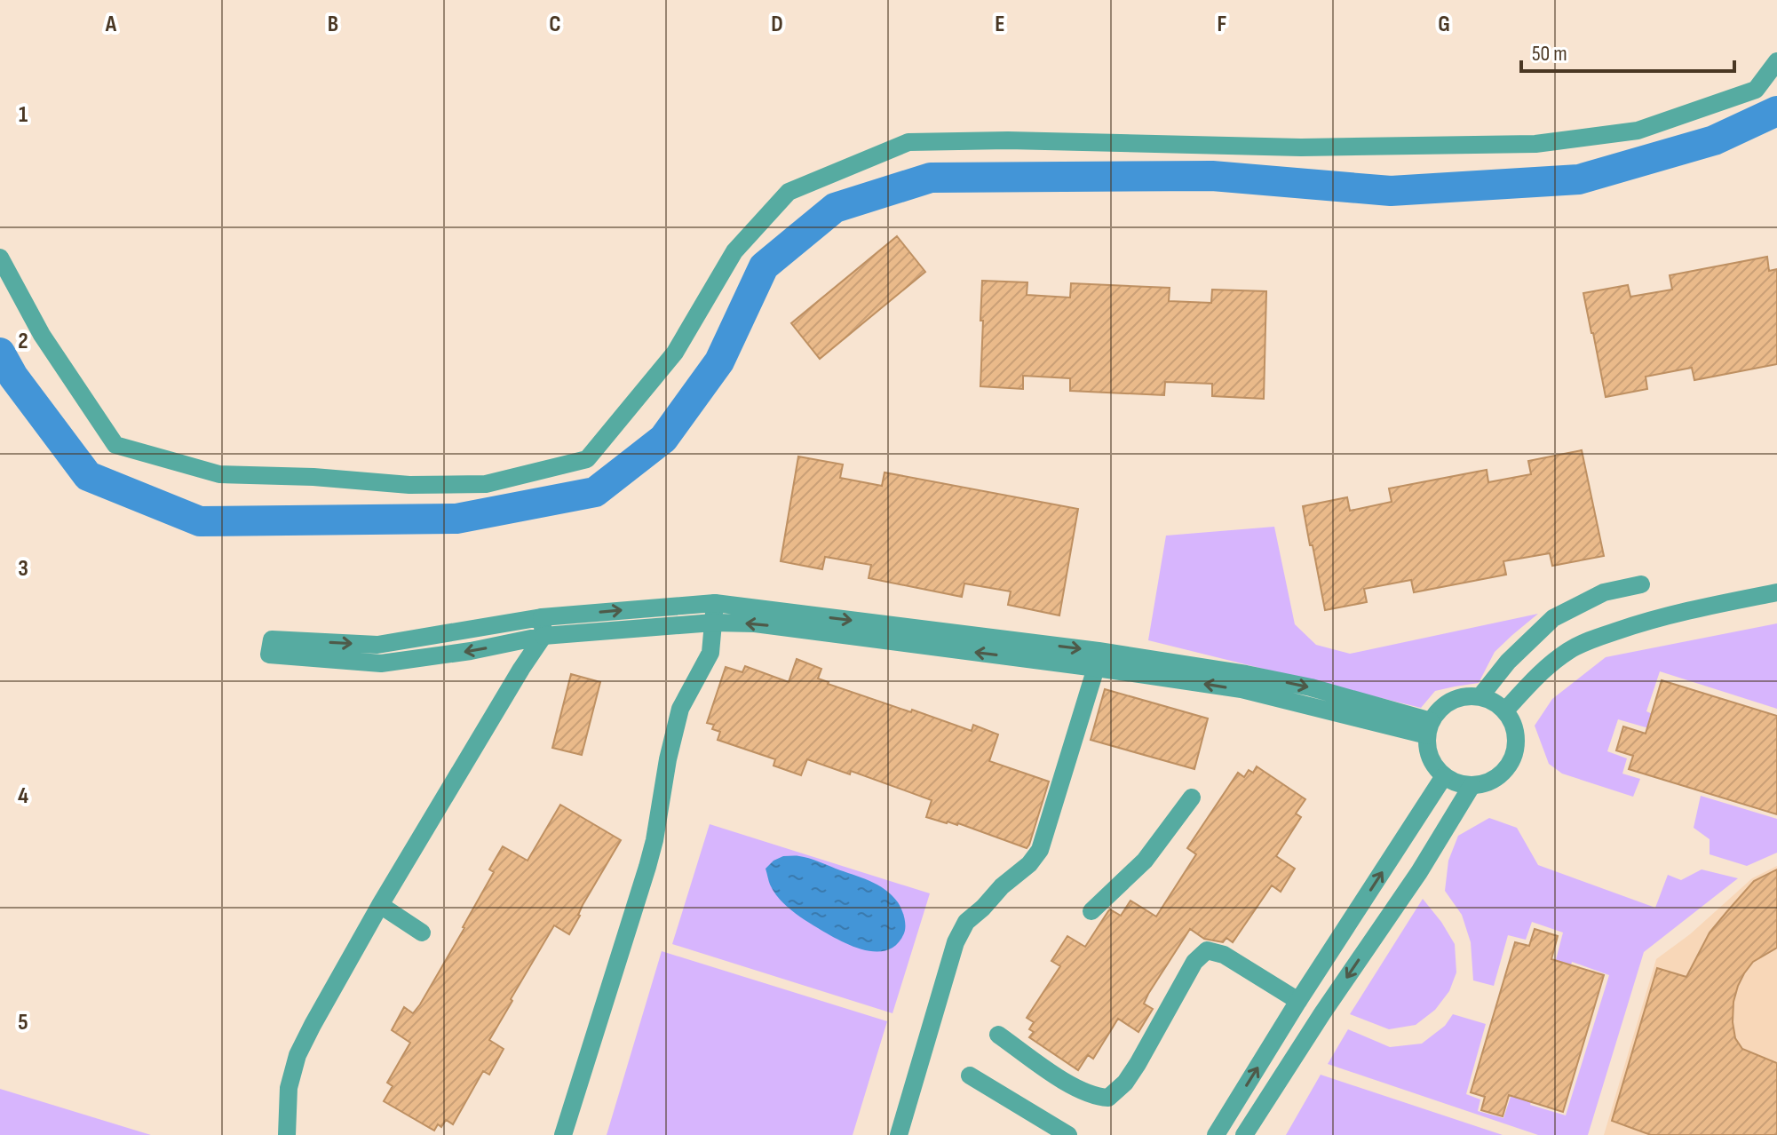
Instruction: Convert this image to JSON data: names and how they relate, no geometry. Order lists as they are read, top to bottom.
{
  "scale_bar": "50 m",
  "grid": {
    "columns": [
      "A",
      "B",
      "C",
      "D",
      "E",
      "F",
      "G"
    ],
    "rows": [
      "1",
      "2",
      "3",
      "4",
      "5"
    ]
  }
}
